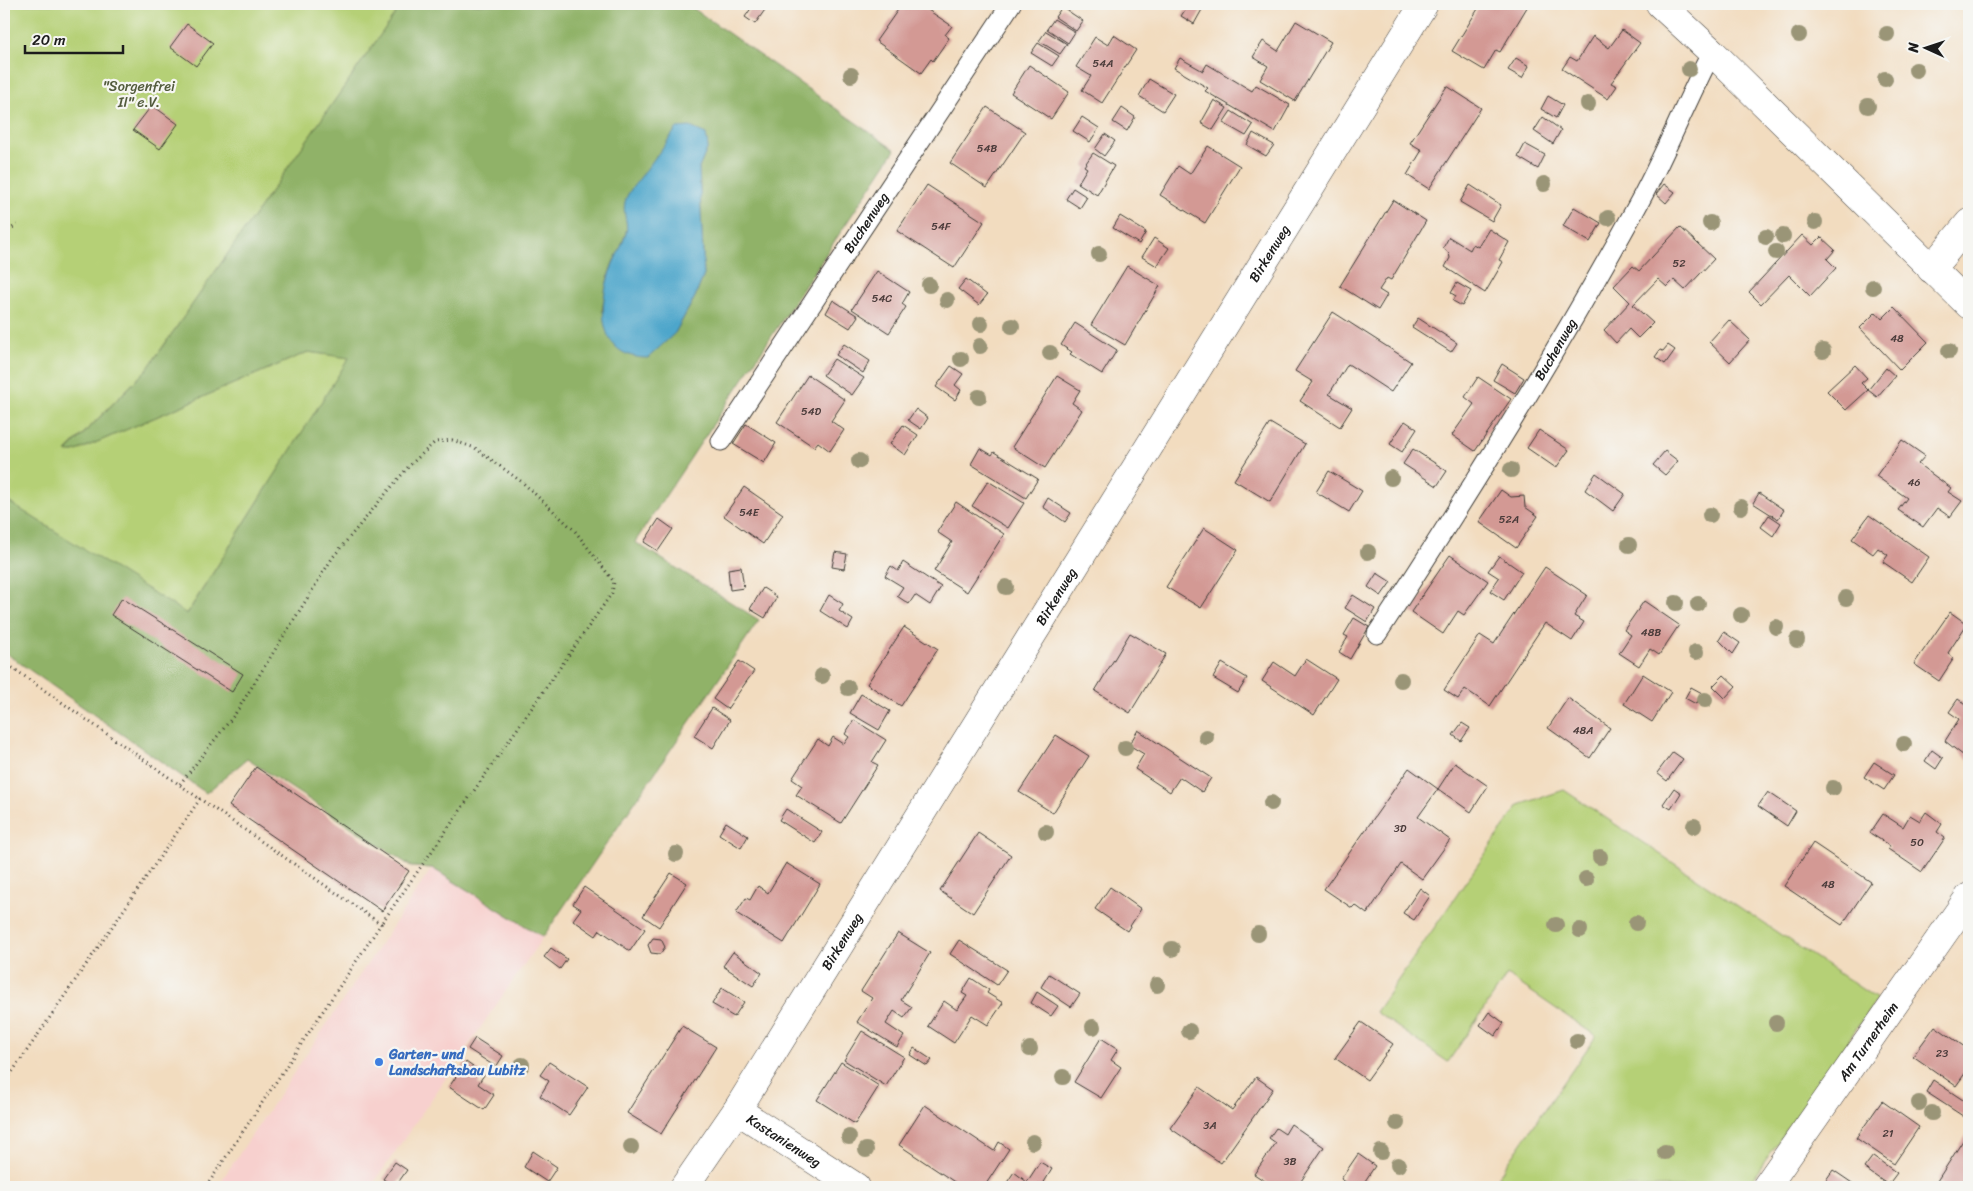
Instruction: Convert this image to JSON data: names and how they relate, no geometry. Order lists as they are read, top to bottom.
{
  "streets": {
    "street": ["Birkenweg", "Am Turnerheim", "Kastanienweg"],
    "lane": ["Buchenweg"]
  },
  "crossings": [
    ["Birkenweg", "Kastanienweg"]
  ],
  "parks": ["\"Sorgenfrei II\" e.V."],
  "places": ["Garten- und Landschaftsbau Lubitz"],
  "house_numbers": [
    "54A",
    "54B",
    "54F",
    "52",
    "54C",
    "48",
    "54D",
    "46",
    "54E",
    "52A",
    "48B",
    "48A",
    "3D",
    "50",
    "48",
    "23",
    "3A",
    "21",
    "3B"
  ],
  "scale_bar": "20 m",
  "north": "left"
}
